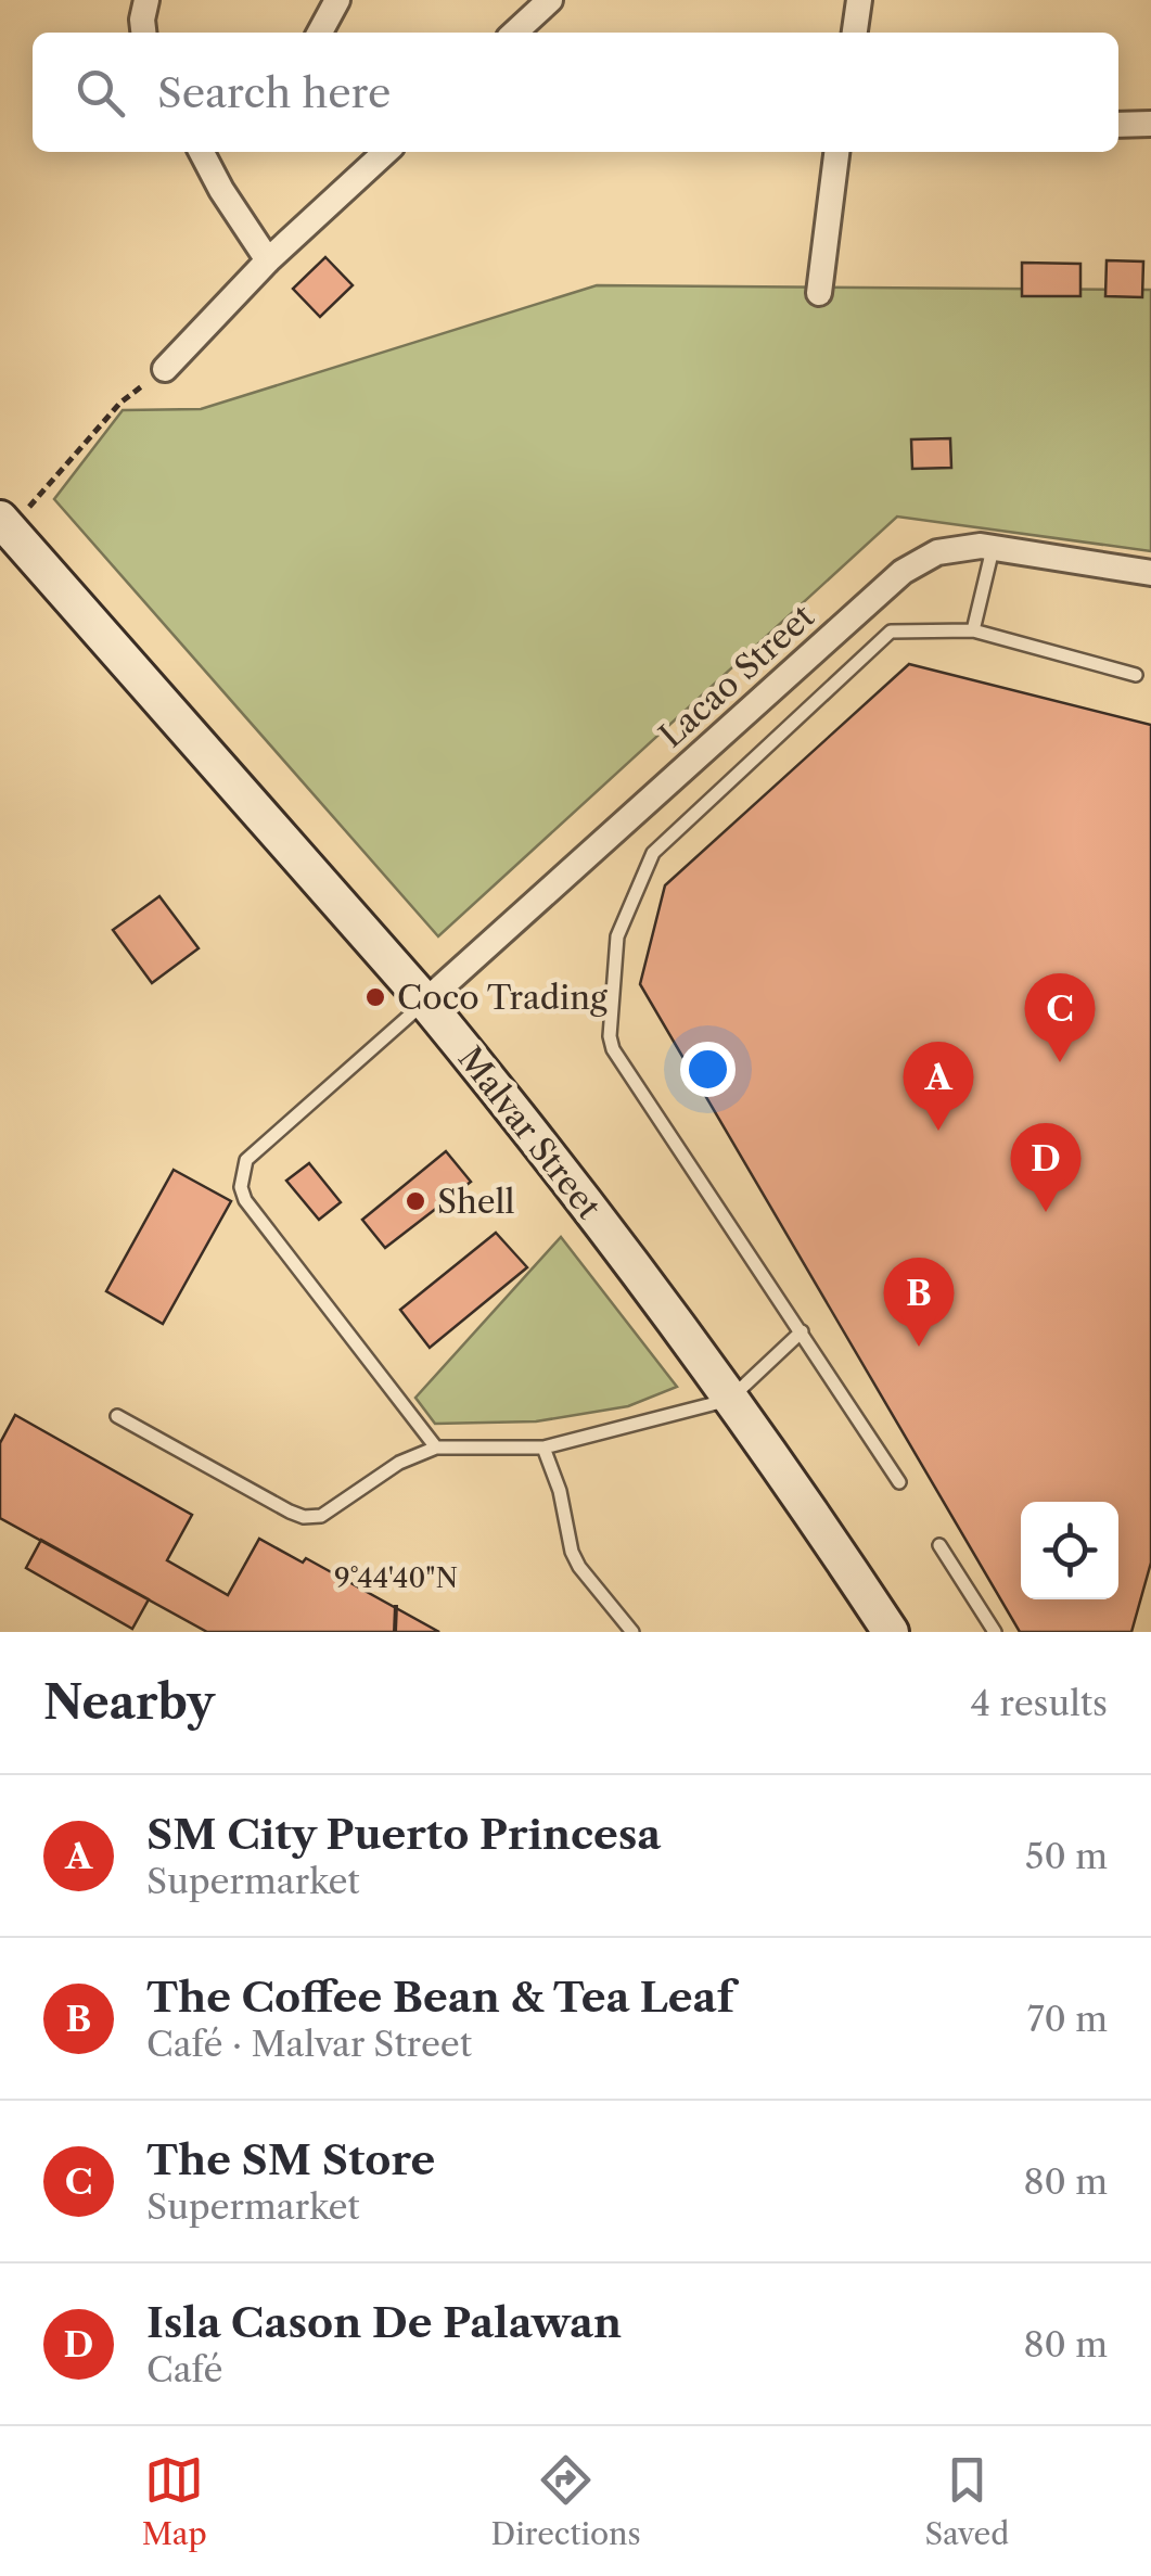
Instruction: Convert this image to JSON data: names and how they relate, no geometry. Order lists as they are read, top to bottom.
{
  "streets": {
    "main road": ["Malvar Street"],
    "street": ["Lacao Street"]
  },
  "crossings": [
    ["Lacao Street", "Malvar Street"]
  ],
  "places": ["Coco Trading", "Shell"],
  "page": {
    "search": "Search here",
    "pins": [
      "C",
      "A",
      "D",
      "B"
    ],
    "heading": ["Nearby", "4 results"],
    "list": [
      {
        "mark": "A",
        "name": "SM City Puerto Princesa",
        "note": "Supermarket",
        "value": "50 m"
      },
      {
        "mark": "B",
        "name": "The Coffee Bean & Tea Leaf",
        "note": "Café · Malvar Street",
        "value": "70 m"
      },
      {
        "mark": "C",
        "name": "The SM Store",
        "note": "Supermarket",
        "value": "80 m"
      },
      {
        "mark": "D",
        "name": "Isla Cason De Palawan",
        "note": "Café",
        "value": "80 m"
      }
    ],
    "nav": ["Map", "Directions", "Saved"]
  },
  "coordinates": ["9°44'40\"N"]
}
